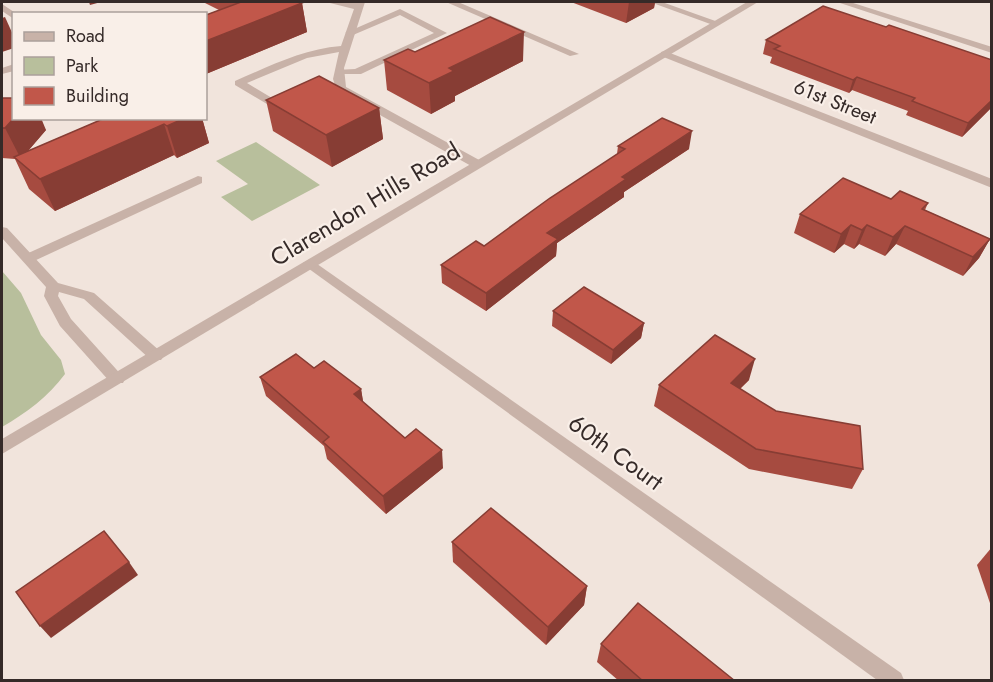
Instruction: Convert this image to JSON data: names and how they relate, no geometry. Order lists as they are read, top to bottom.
{
  "streets": {
    "street": ["61st Street", "Clarendon Hills Road", "60th Court"]
  },
  "crossings": [
    ["61st Street", "Clarendon Hills Road"],
    ["Clarendon Hills Road", "60th Court"]
  ],
  "legend": ["Road", "Park", "Building"]
}
